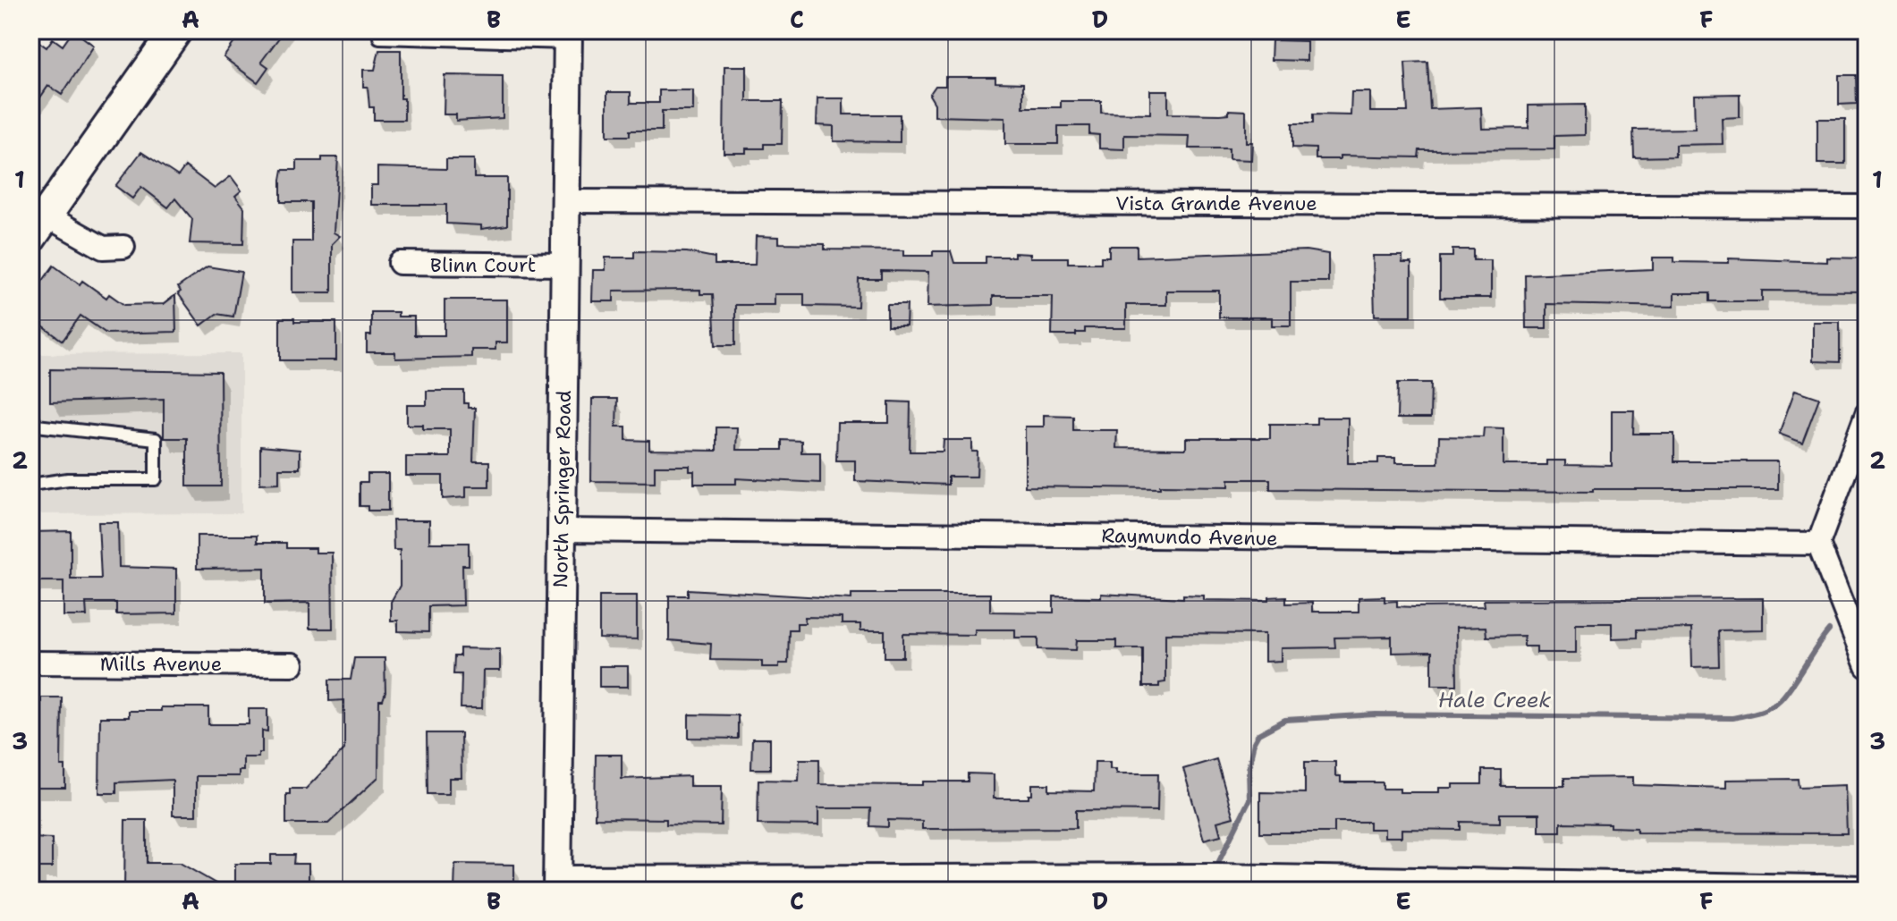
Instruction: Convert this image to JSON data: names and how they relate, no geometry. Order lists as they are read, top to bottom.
{
  "streets": {
    "street": [
      "Vista Grande Avenue",
      "Blinn Court",
      "North Springer Road",
      "Raymundo Avenue",
      "Mills Avenue"
    ]
  },
  "crossings": [
    ["Vista Grande Avenue", "North Springer Road"],
    ["Blinn Court", "North Springer Road"],
    ["North Springer Road", "Raymundo Avenue"]
  ],
  "water": ["Hale Creek"],
  "grid": {
    "columns": [
      "A",
      "B",
      "C",
      "D",
      "E",
      "F"
    ],
    "rows": ["1", "2", "3"]
  }
}
